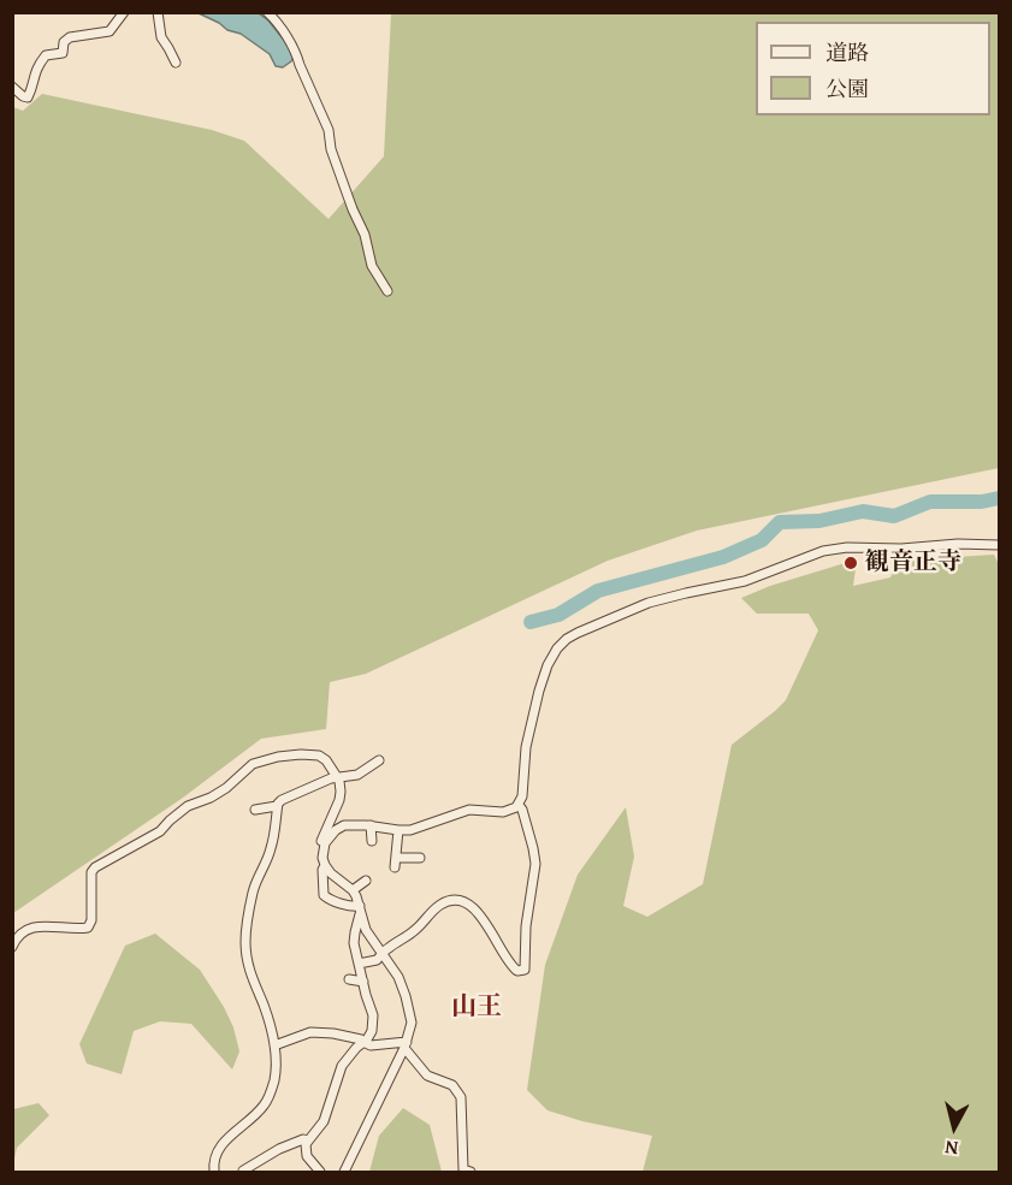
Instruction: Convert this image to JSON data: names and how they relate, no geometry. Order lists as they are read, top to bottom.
{
  "districts": ["山王"],
  "places": ["観音正寺"],
  "legend": ["道路", "公園"],
  "north": "bottom"
}
